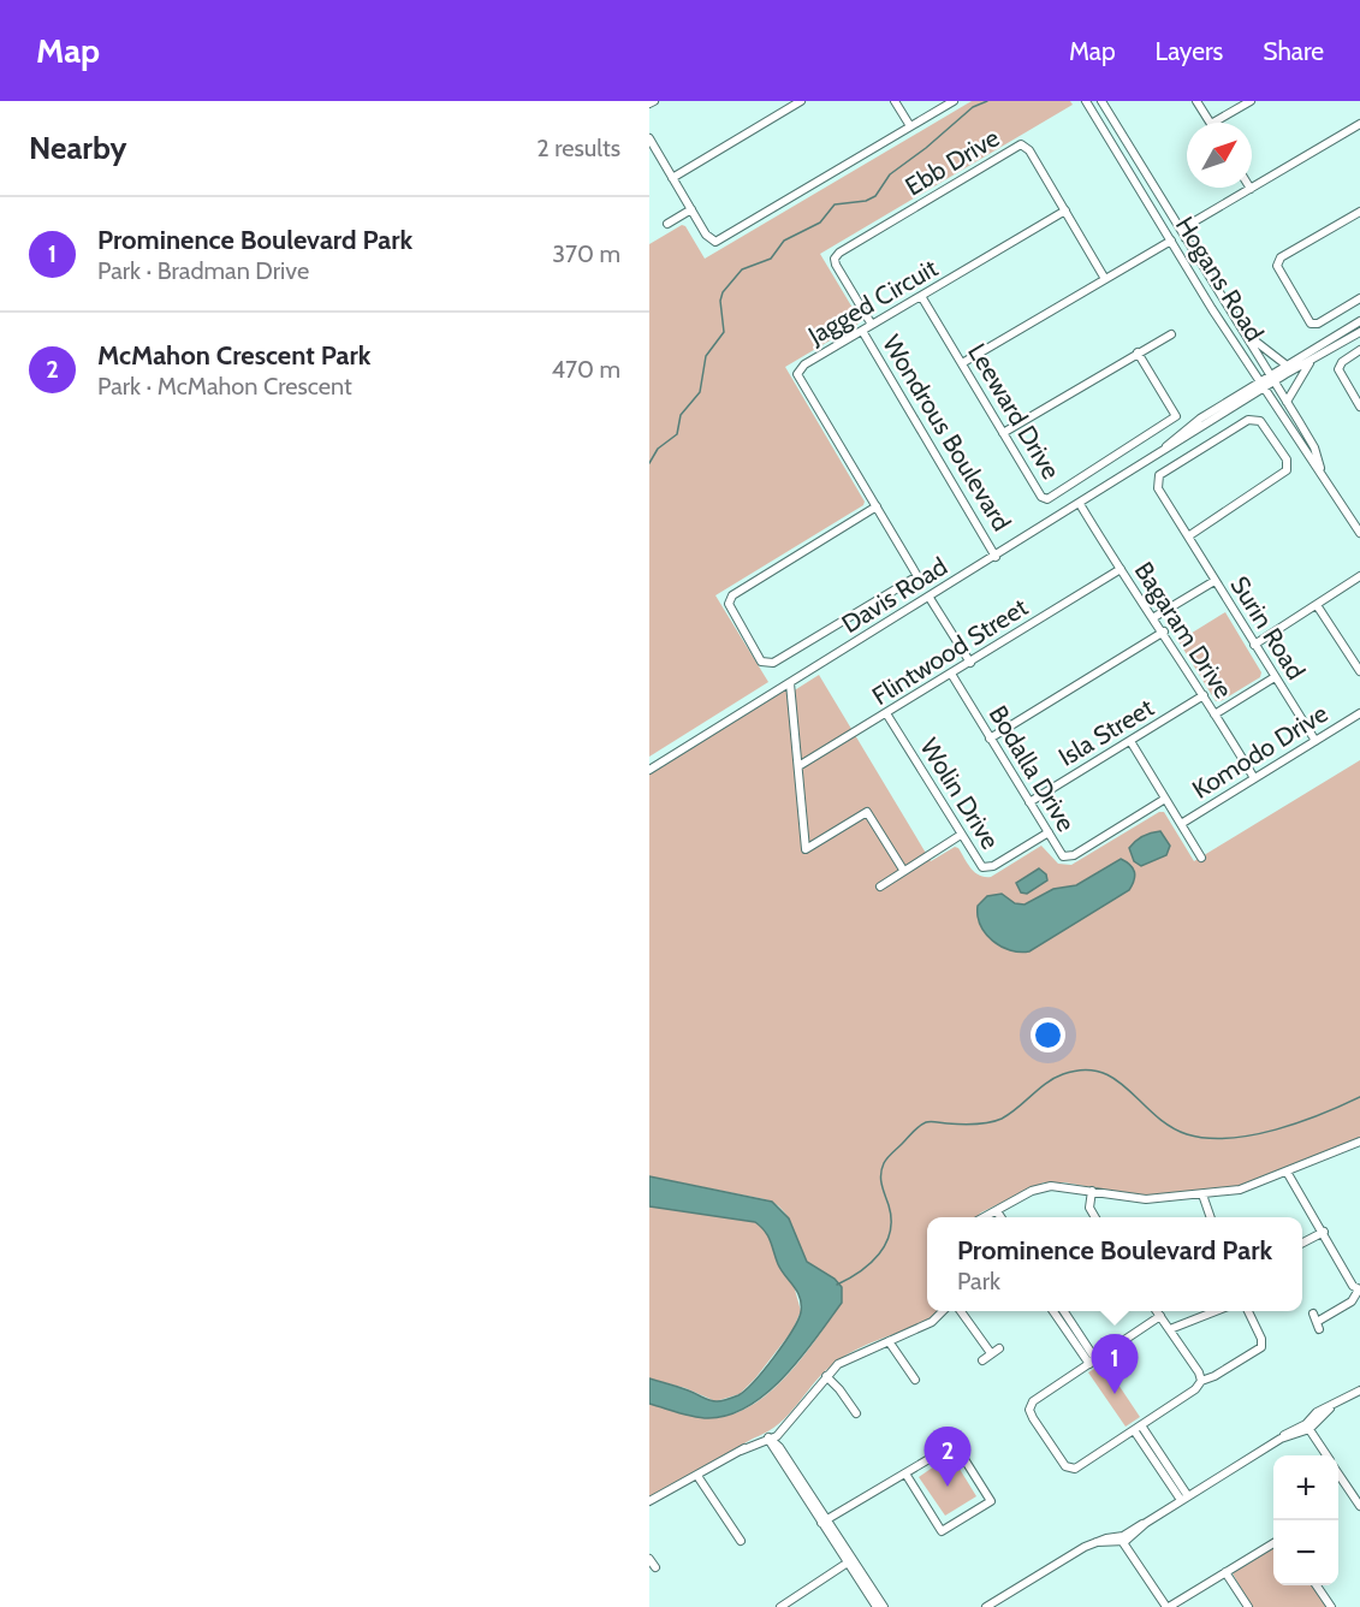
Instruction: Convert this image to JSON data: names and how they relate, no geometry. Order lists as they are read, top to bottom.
{
  "streets": {
    "street": [
      "Ebb Drive",
      "Hogans Road",
      "Jagged Circuit",
      "Leeward Drive",
      "Wondrous Boulevard",
      "Davis Road",
      "Surin Road",
      "Bagaram Drive",
      "Flintwood Street",
      "Isla Street",
      "Komodo Drive",
      "Bodalla Drive",
      "Wolin Drive"
    ]
  },
  "crossings": [
    ["Ebb Drive", "Jagged Circuit"],
    ["Hogans Road", "Davis Road"],
    ["Jagged Circuit", "Leeward Drive"],
    ["Jagged Circuit", "Wondrous Boulevard"],
    ["Wondrous Boulevard", "Davis Road"],
    ["Davis Road", "Bagaram Drive"],
    ["Surin Road", "Komodo Drive"],
    ["Bagaram Drive", "Flintwood Street"],
    ["Bagaram Drive", "Isla Street"],
    ["Bagaram Drive", "Komodo Drive"],
    ["Flintwood Street", "Bodalla Drive"],
    ["Flintwood Street", "Wolin Drive"],
    ["Isla Street", "Bodalla Drive"],
    ["Bodalla Drive", "Wolin Drive"]
  ],
  "north": "top right",
  "page": {
    "header": "Map",
    "nav": ["Map", "Layers", "Share"],
    "heading": ["Nearby", "2 results"],
    "list": [
      {
        "mark": "1",
        "name": "Prominence Boulevard Park",
        "note": "Park · Bradman Drive",
        "value": "370 m"
      },
      {
        "mark": "2",
        "name": "McMahon Crescent Park",
        "note": "Park · McMahon Crescent",
        "value": "470 m"
      }
    ],
    "popup": ["Prominence Boulevard Park", "Park"],
    "pins": ["1", "2"],
    "map_buttons": ["+", "−"]
  }
}
